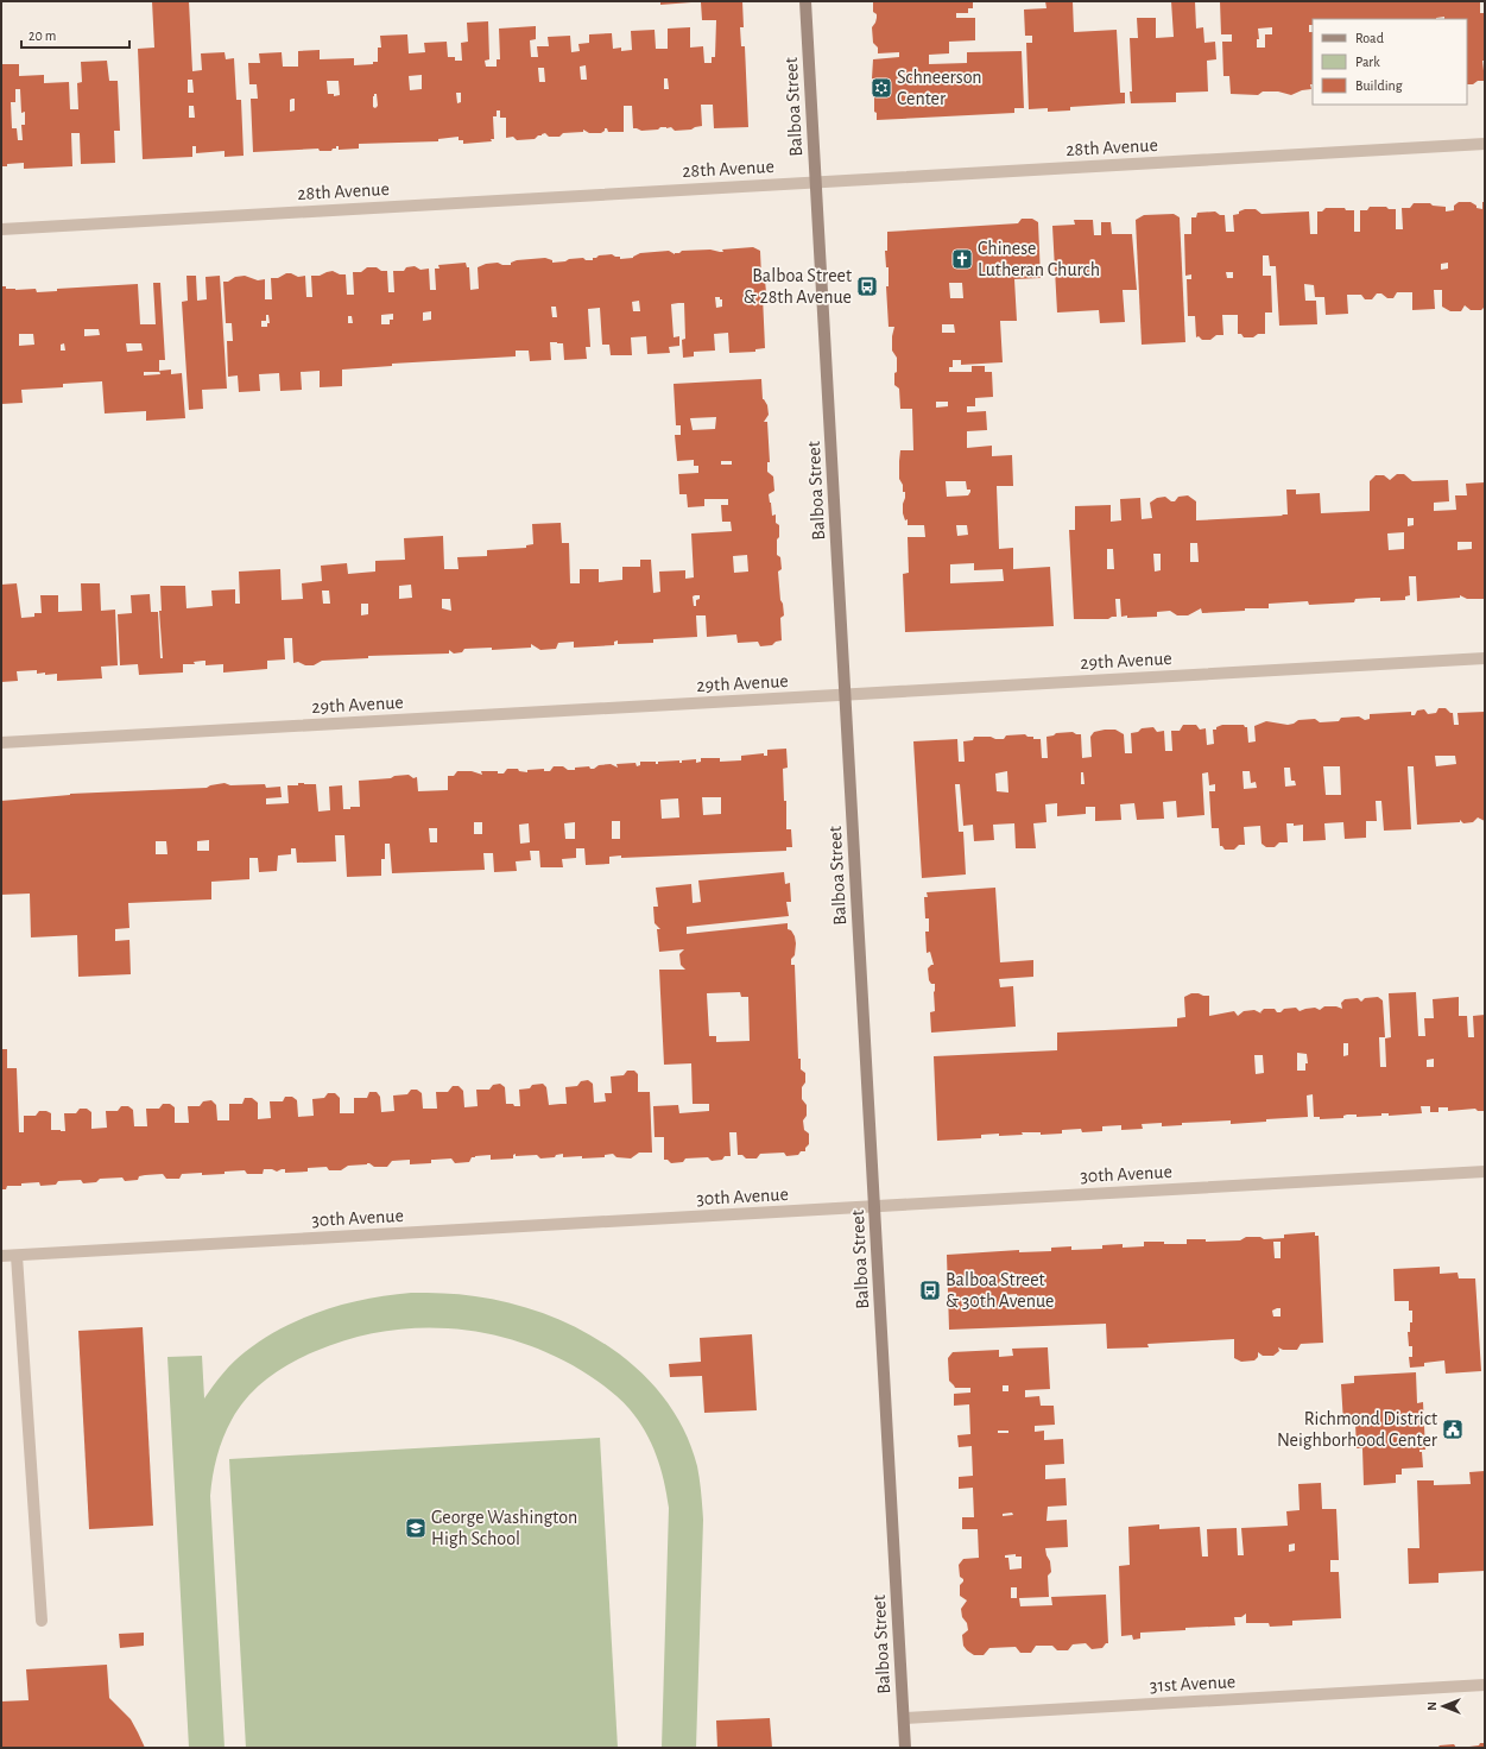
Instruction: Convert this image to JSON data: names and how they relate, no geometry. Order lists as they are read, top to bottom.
{
  "streets": {
    "street": [
      "Balboa Street",
      "28th Avenue",
      "29th Avenue",
      "30th Avenue",
      "31st Avenue"
    ]
  },
  "crossings": [
    ["Balboa Street", "28th Avenue"],
    ["Balboa Street", "29th Avenue"],
    ["Balboa Street", "30th Avenue"],
    ["Balboa Street", "31st Avenue"]
  ],
  "places": {
    "synagogue": ["Schneerson Center"],
    "church": ["Chinese Lutheran Church"],
    "bus stop": ["Balboa Street & 28th Avenue", "Balboa Street & 30th Avenue"],
    "public building": ["Richmond District Neighborhood Center"],
    "school or university": ["George Washington High School"]
  },
  "legend": ["Road", "Park", "Building"],
  "scale_bar": "20 m",
  "north": "left"
}
